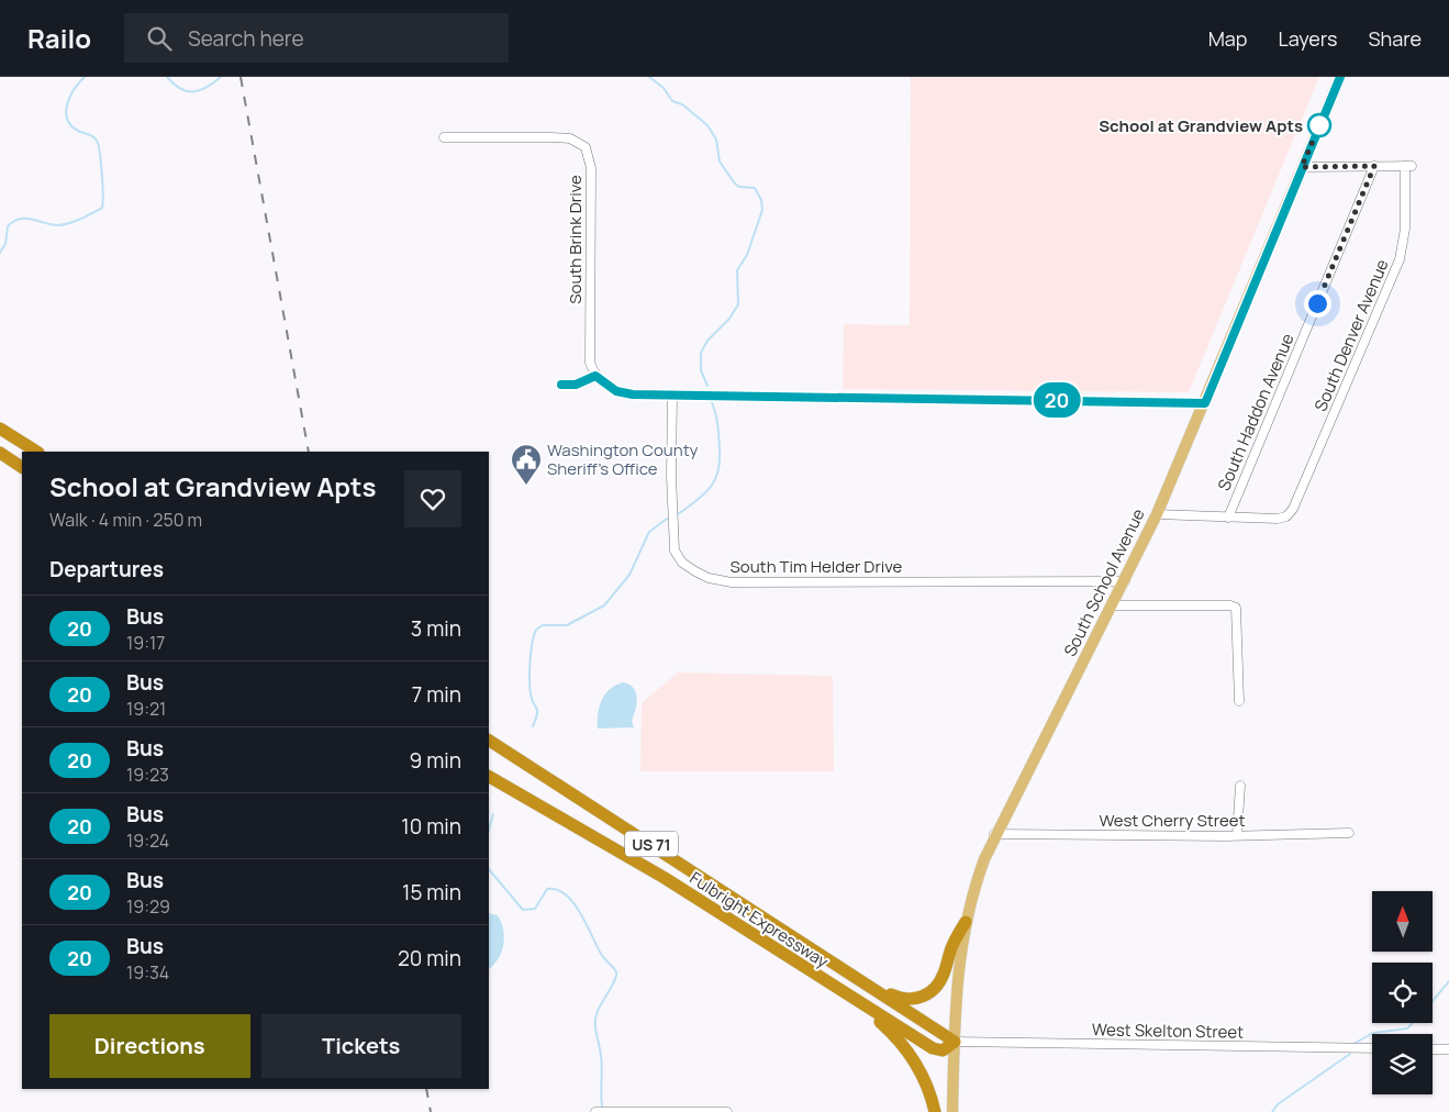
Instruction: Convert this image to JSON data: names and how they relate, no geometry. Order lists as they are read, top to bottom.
{
  "streets": {
    "highway": ["US 71", "Fulbright Expressway"],
    "main road": ["South School Avenue"],
    "street": [
      "South Brink Drive",
      "South Denver Avenue",
      "South Haddon Avenue",
      "South Tim Helder Drive",
      "West Cherry Street",
      "West Skelton Street"
    ]
  },
  "crossings": [
    ["South Brink Drive", "South Tim Helder Drive"],
    ["South Denver Avenue", "South Haddon Avenue"],
    ["South Tim Helder Drive", "South School Avenue"],
    ["South School Avenue", "West Cherry Street"],
    ["South School Avenue", "US 71"],
    ["South School Avenue", "Fulbright Expressway"],
    ["South School Avenue", "West Skelton Street"],
    ["US 71", "Fulbright Expressway"],
    ["US 71", "West Skelton Street"],
    ["Fulbright Expressway", "West Skelton Street"]
  ],
  "places": {
    "other": ["School at Grandview Apts"],
    "public building": ["Washington County Sheriff's Office"]
  },
  "lines": ["bus line 20"],
  "north": "top",
  "page": {
    "header": "Railo",
    "search": "Search here",
    "nav": ["Map", "Layers", "Share"],
    "on_map": "20",
    "heading": [
      ["School at Grandview Apts", "Walk · 4 min · 250 m"],
      "Departures"
    ],
    "list": [
      {
        "mark": "20",
        "name": "Bus",
        "note": "19:17",
        "value": "3 min"
      },
      {
        "mark": "20",
        "name": "Bus",
        "note": "19:21",
        "value": "7 min"
      },
      {
        "mark": "20",
        "name": "Bus",
        "note": "19:23",
        "value": "9 min"
      },
      {
        "mark": "20",
        "name": "Bus",
        "note": "19:24",
        "value": "10 min"
      },
      {
        "mark": "20",
        "name": "Bus",
        "note": "19:29",
        "value": "15 min"
      },
      {
        "mark": "20",
        "name": "Bus",
        "note": "19:34",
        "value": "20 min"
      }
    ],
    "buttons": ["Directions", "Tickets"]
  }
}
